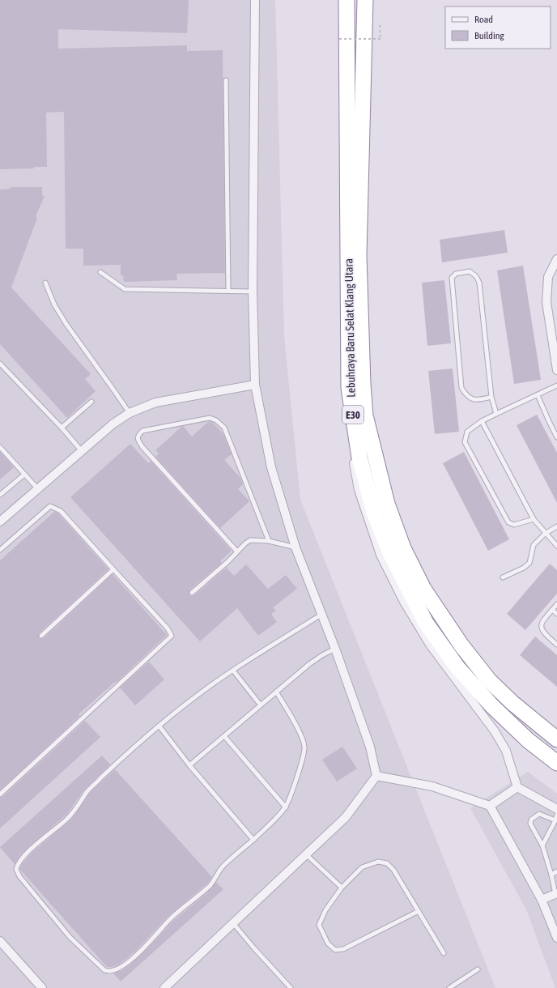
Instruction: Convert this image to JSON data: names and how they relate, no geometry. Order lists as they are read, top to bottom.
{
  "streets": {
    "highway": ["Lebuhraya Baru Selat Klang Utara", "E30"]
  },
  "legend": ["Road", "Building"]
}
